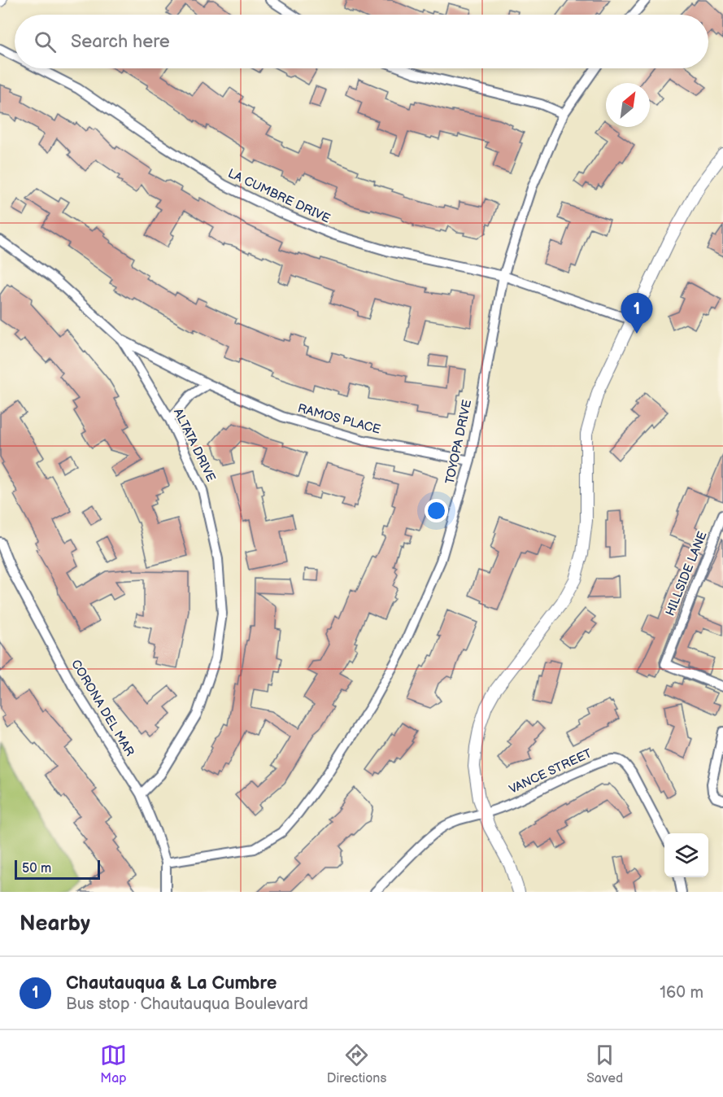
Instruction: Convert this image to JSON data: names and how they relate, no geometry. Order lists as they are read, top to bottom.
{
  "streets": {
    "street": [
      "LA CUMBRE DRIVE",
      "RAMOS PLACE",
      "TOYOPA DRIVE",
      "ALTATA DRIVE",
      "HILLSIDE LANE",
      "CORONA DEL MAR",
      "VANCE STREET"
    ]
  },
  "crossings": [
    ["LA CUMBRE DRIVE", "TOYOPA DRIVE"],
    ["RAMOS PLACE", "TOYOPA DRIVE"],
    ["RAMOS PLACE", "ALTATA DRIVE"],
    ["TOYOPA DRIVE", "CORONA DEL MAR"],
    ["ALTATA DRIVE", "CORONA DEL MAR"]
  ],
  "scale_bar": "50 m",
  "north": "top right",
  "page": {
    "search": "Search here",
    "pins": "1",
    "scale": "50 m",
    "heading": "Nearby",
    "list": [
      {
        "mark": "1",
        "name": "Chautauqua & La Cumbre",
        "note": "Bus stop · Chautauqua Boulevard",
        "value": "160 m"
      }
    ],
    "nav": ["Map", "Directions", "Saved"]
  }
}
